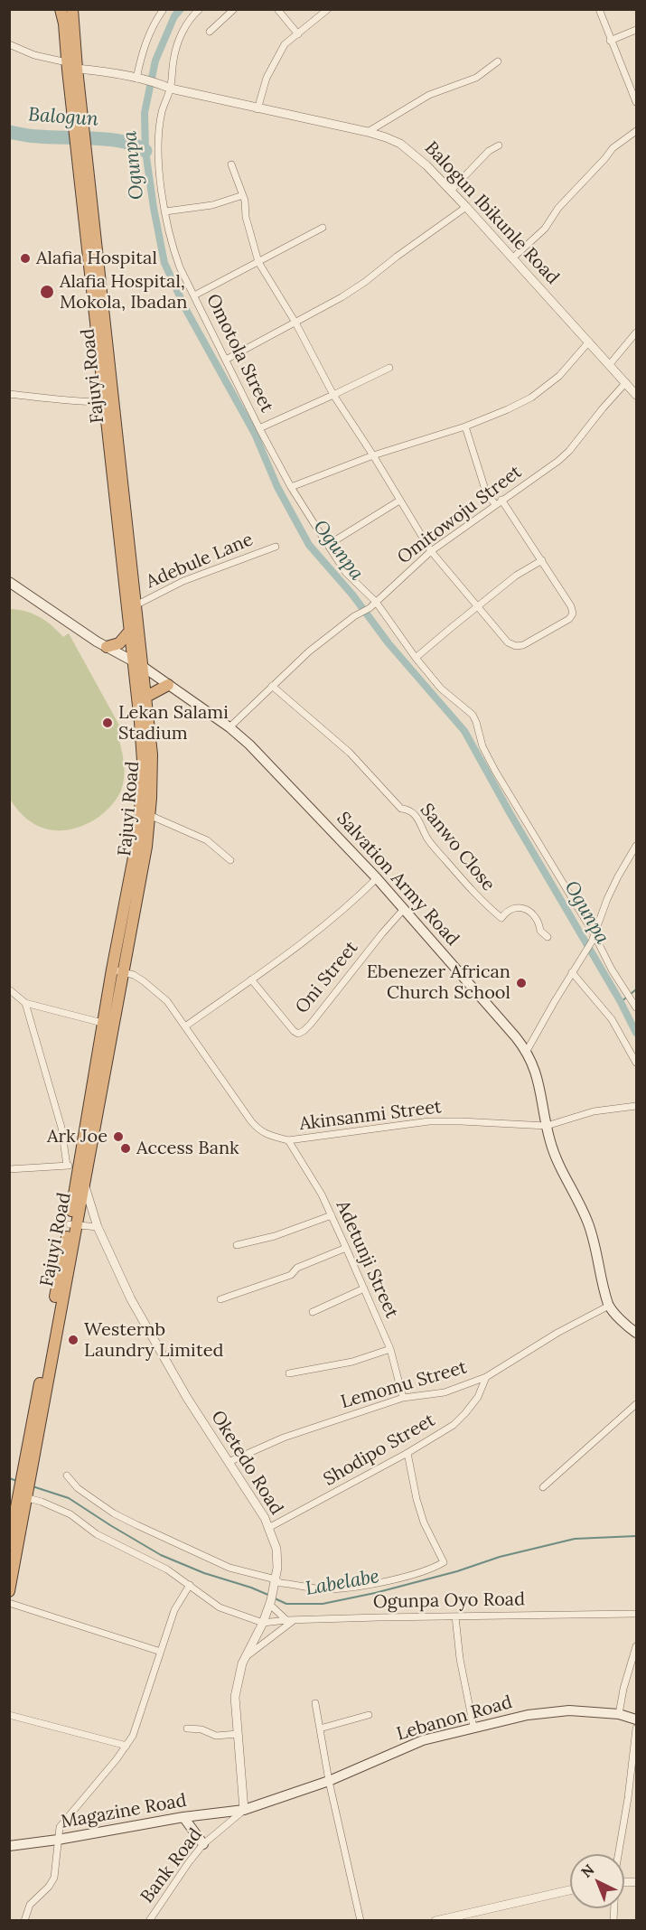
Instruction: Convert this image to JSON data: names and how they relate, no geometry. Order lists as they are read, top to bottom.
{
  "streets": {
    "highway": ["Fajuyi Road"],
    "main road": ["Salvation Army Road", "Lebanon Road", "Magazine Road"],
    "street": [
      "Balogun Ibikunle Road",
      "Omotola Street",
      "Omitowoju Street",
      "Adebule Lane",
      "Sanwo Close",
      "Oni Street",
      "Akinsanmi Street",
      "Adetunji Street",
      "Lemomu Street",
      "Shodipo Street",
      "Oketedo Road",
      "Ogunpa Oyo Road",
      "Bank Road"
    ]
  },
  "crossings": [
    ["Balogun Ibikunle Road", "Omotola Street"],
    ["Balogun Ibikunle Road", "Fajuyi Road"],
    ["Balogun Ibikunle Road", "Omitowoju Street"],
    ["Omotola Street", "Omitowoju Street"],
    ["Fajuyi Road", "Adebule Lane"],
    ["Fajuyi Road", "Salvation Army Road"],
    ["Fajuyi Road", "Akinsanmi Street"],
    ["Fajuyi Road", "Oketedo Road"],
    ["Omitowoju Street", "Sanwo Close"],
    ["Omitowoju Street", "Salvation Army Road"],
    ["Salvation Army Road", "Oni Street"],
    ["Salvation Army Road", "Akinsanmi Street"],
    ["Salvation Army Road", "Lemomu Street"],
    ["Akinsanmi Street", "Adetunji Street"],
    ["Adetunji Street", "Lemomu Street"],
    ["Lemomu Street", "Shodipo Street"],
    ["Lemomu Street", "Oketedo Road"],
    ["Shodipo Street", "Oketedo Road"],
    ["Oketedo Road", "Ogunpa Oyo Road"],
    ["Oketedo Road", "Lebanon Road"],
    ["Oketedo Road", "Magazine Road"],
    ["Oketedo Road", "Bank Road"],
    ["Lebanon Road", "Magazine Road"],
    ["Lebanon Road", "Bank Road"],
    ["Magazine Road", "Bank Road"]
  ],
  "water": ["Balogun", "Ogunpa", "Labelabe"],
  "places": [
    "Alafia Hospital",
    "Alafia Hospital, Mokola, Ibadan",
    "Lekan Salami Stadium",
    "Ebenezer African Church School",
    "Ark Joe",
    "Access Bank",
    "Westernb Laundry Limited"
  ],
  "north": "top left"
}
